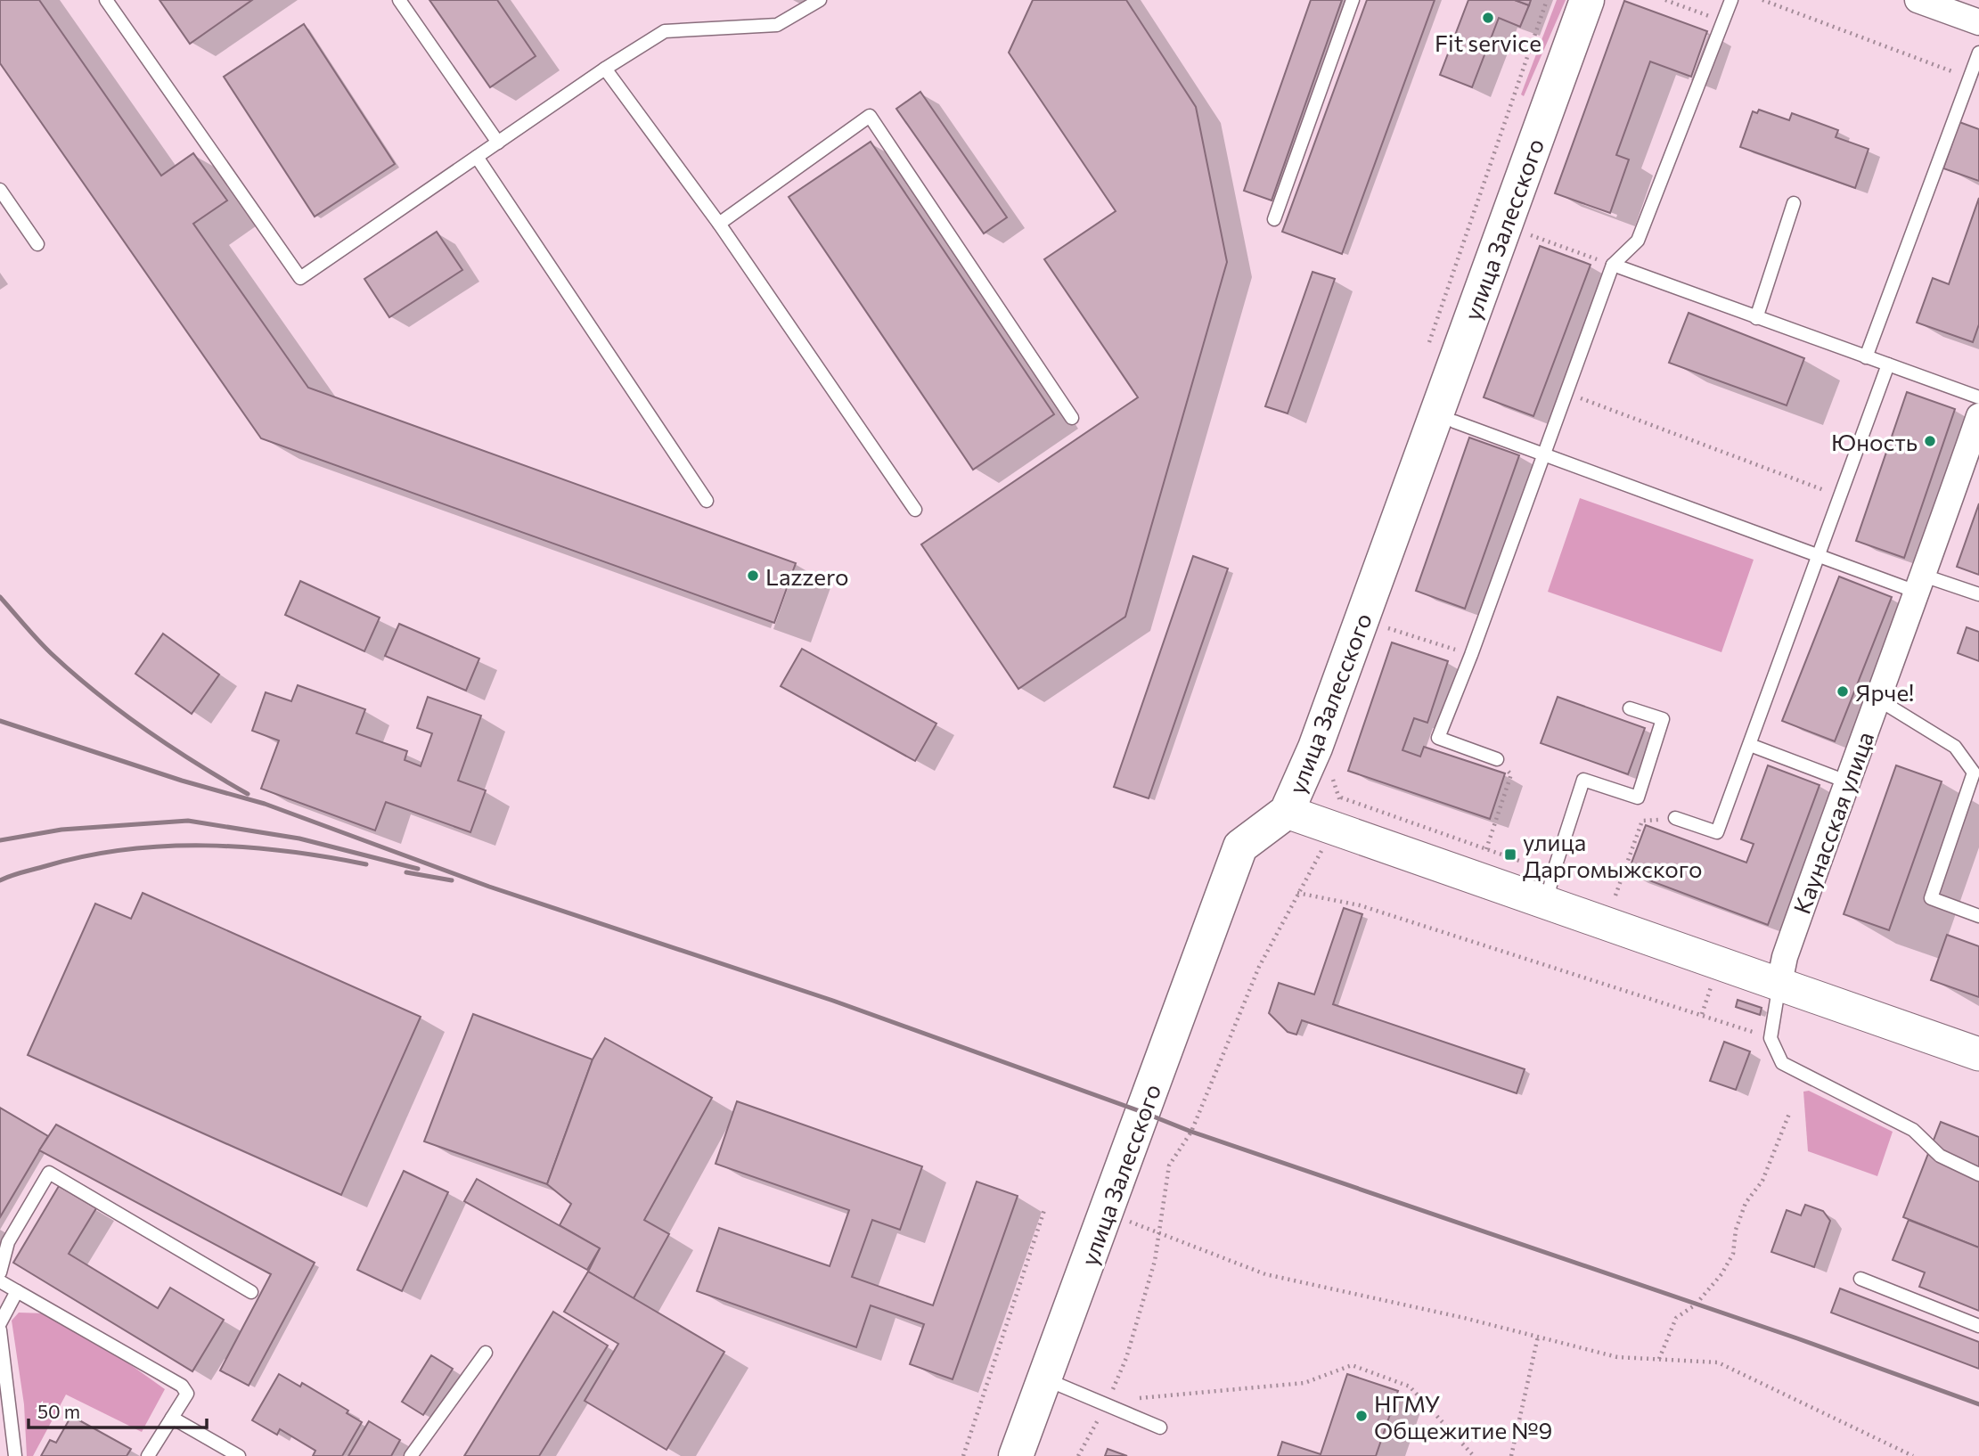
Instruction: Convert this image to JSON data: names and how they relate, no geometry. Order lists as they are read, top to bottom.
{
  "streets": {
    "main road": ["улица Залесского"],
    "street": ["Каунасская улица"]
  },
  "places": {
    "other": [
      "Fit service",
      "Юность",
      "Lazzero",
      "Ярче!",
      "НГМУ Общежитие №9"
    ],
    "transit": ["улица Даргомыжского"]
  },
  "scale_bar": "50 m"
}
